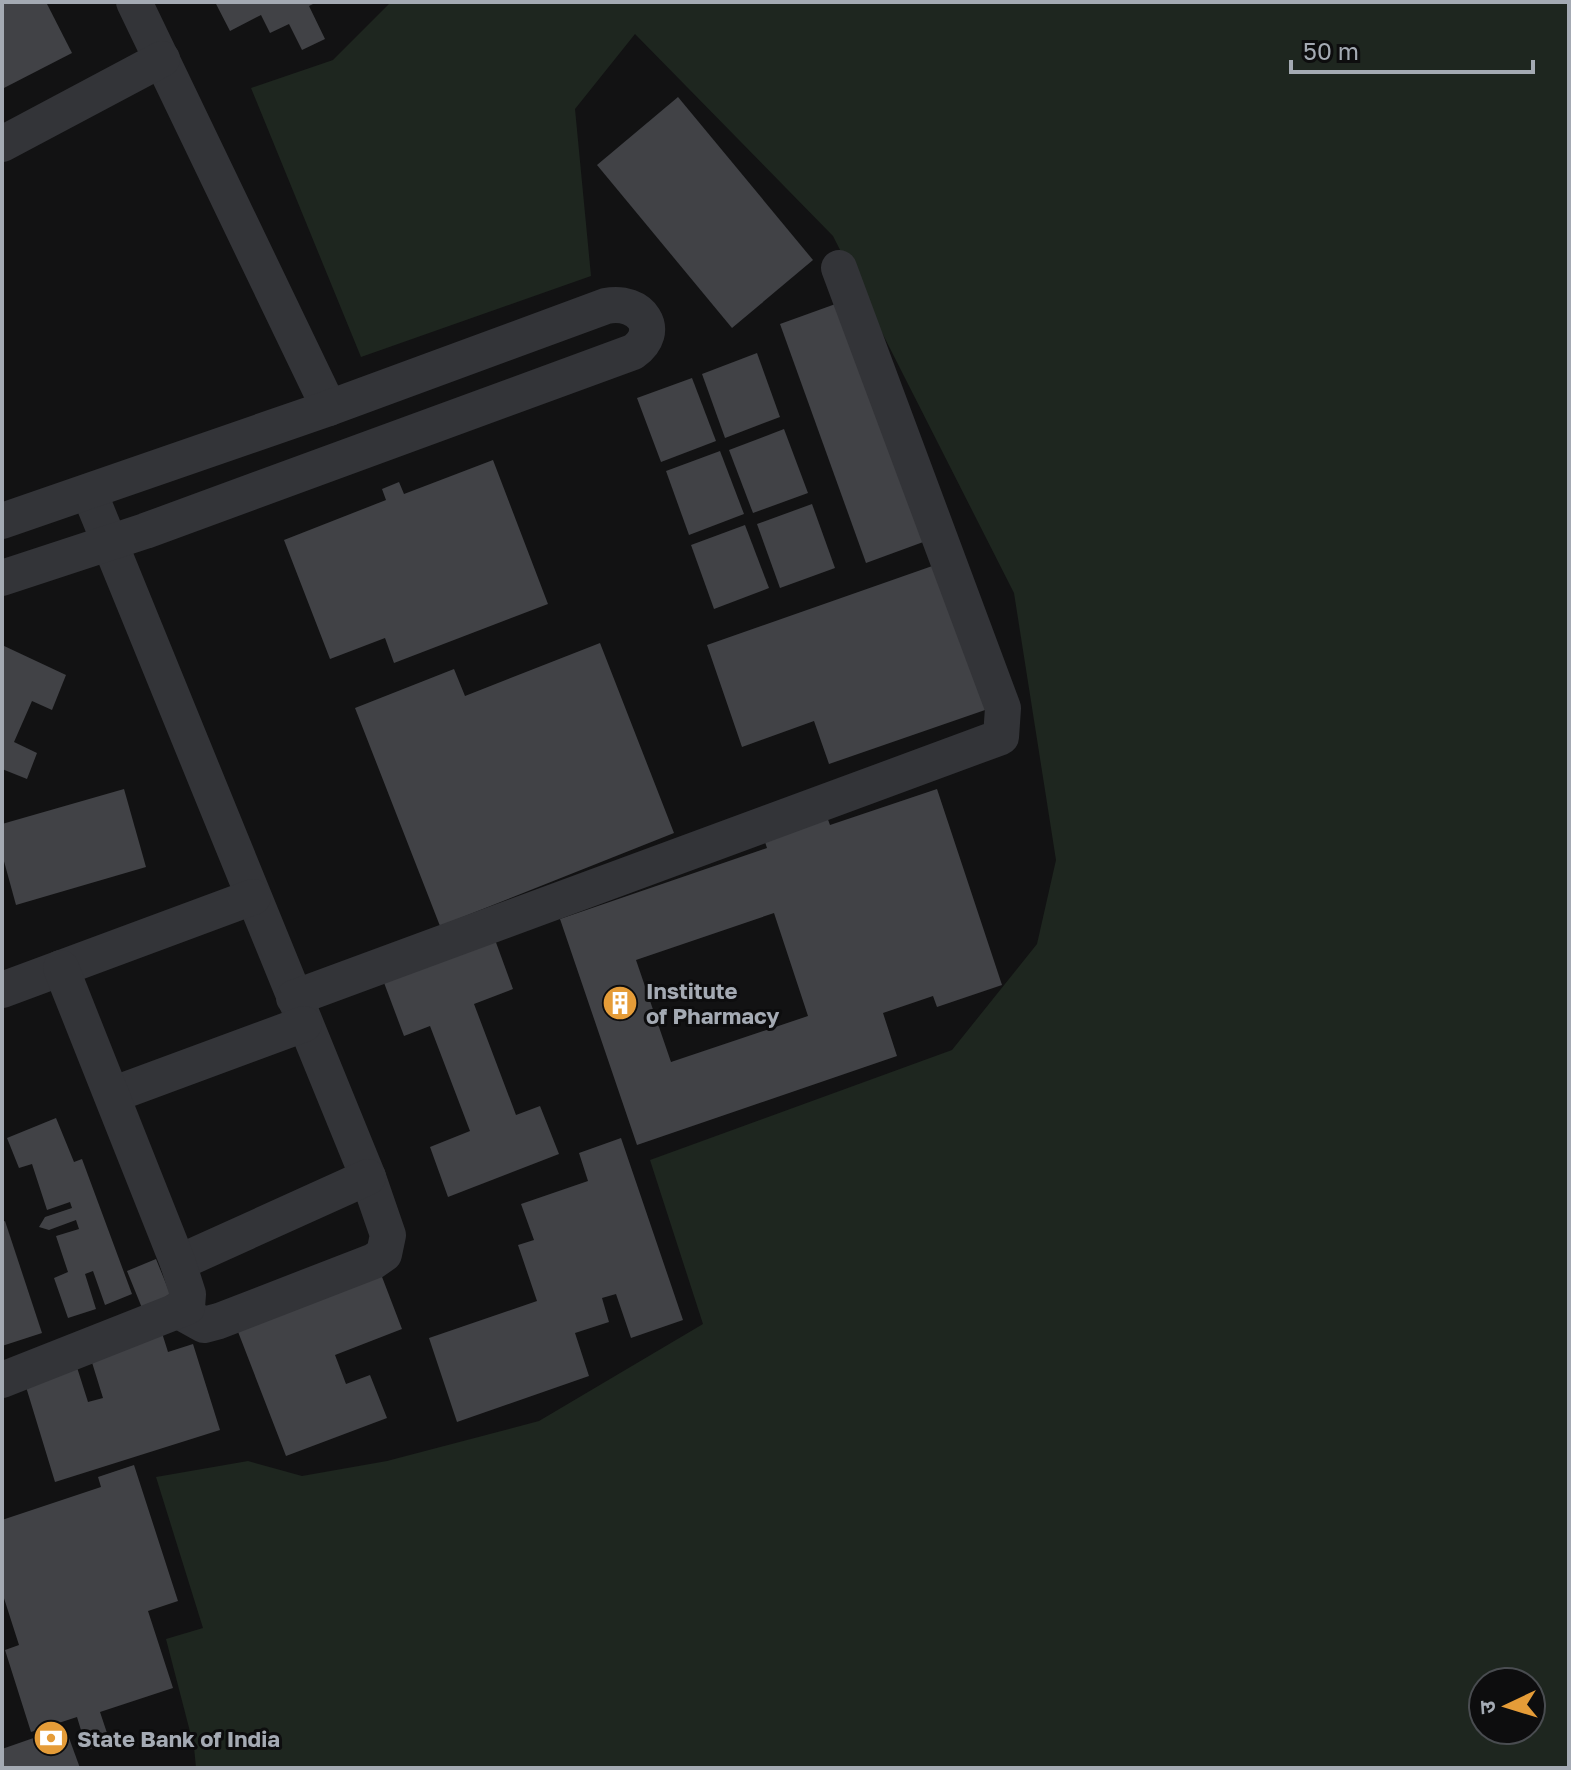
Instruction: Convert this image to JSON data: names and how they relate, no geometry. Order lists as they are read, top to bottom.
{
  "places": {
    "building": ["Institute of Pharmacy"],
    "bank": ["State Bank of India"]
  },
  "scale_bar": "50 m",
  "north": "left"
}
